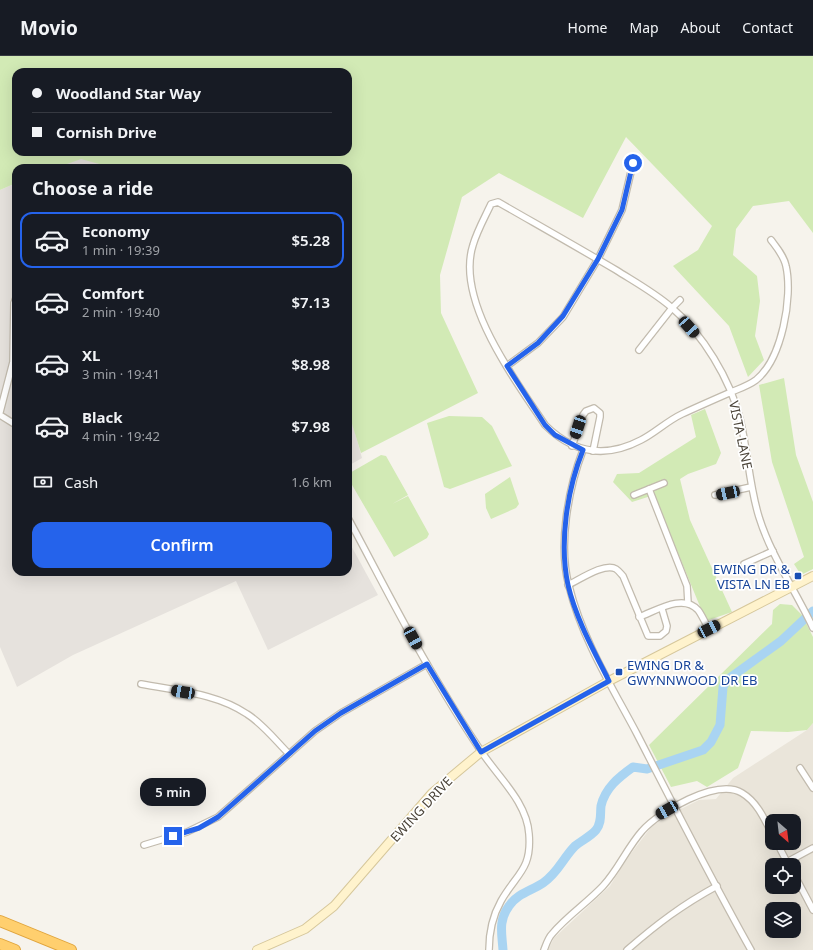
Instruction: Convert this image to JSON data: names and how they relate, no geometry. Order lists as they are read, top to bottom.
{
  "streets": {
    "street": ["VISTA LANE", "EWING DRIVE"]
  },
  "crossings": [
    ["VISTA LANE", "EWING DRIVE"]
  ],
  "places": {
    "transit": ["EWING DR & VISTA LN EB", "EWING DR & GWYNNWOOD DR EB"]
  },
  "north": "bottom right",
  "page": {
    "header": "Movio",
    "nav": [
      "Home",
      "Map",
      "About",
      "Contact"
    ],
    "banner": ["Woodland Star Way", "Cornish Drive"],
    "heading": "Choose a ride",
    "list": [
      {
        "name": "Economy",
        "note": "1 min · 19:39",
        "value": "$5.28"
      },
      {
        "name": "Comfort",
        "note": "2 min · 19:40",
        "value": "$7.13"
      },
      {
        "name": "XL",
        "note": "3 min · 19:41",
        "value": "$8.98"
      },
      {
        "name": "Black",
        "note": "4 min · 19:42",
        "value": "$7.98"
      }
    ],
    "pay": ["Cash", "1.6 km"],
    "buttons": "Confirm",
    "bubble": "5 min"
  }
}
